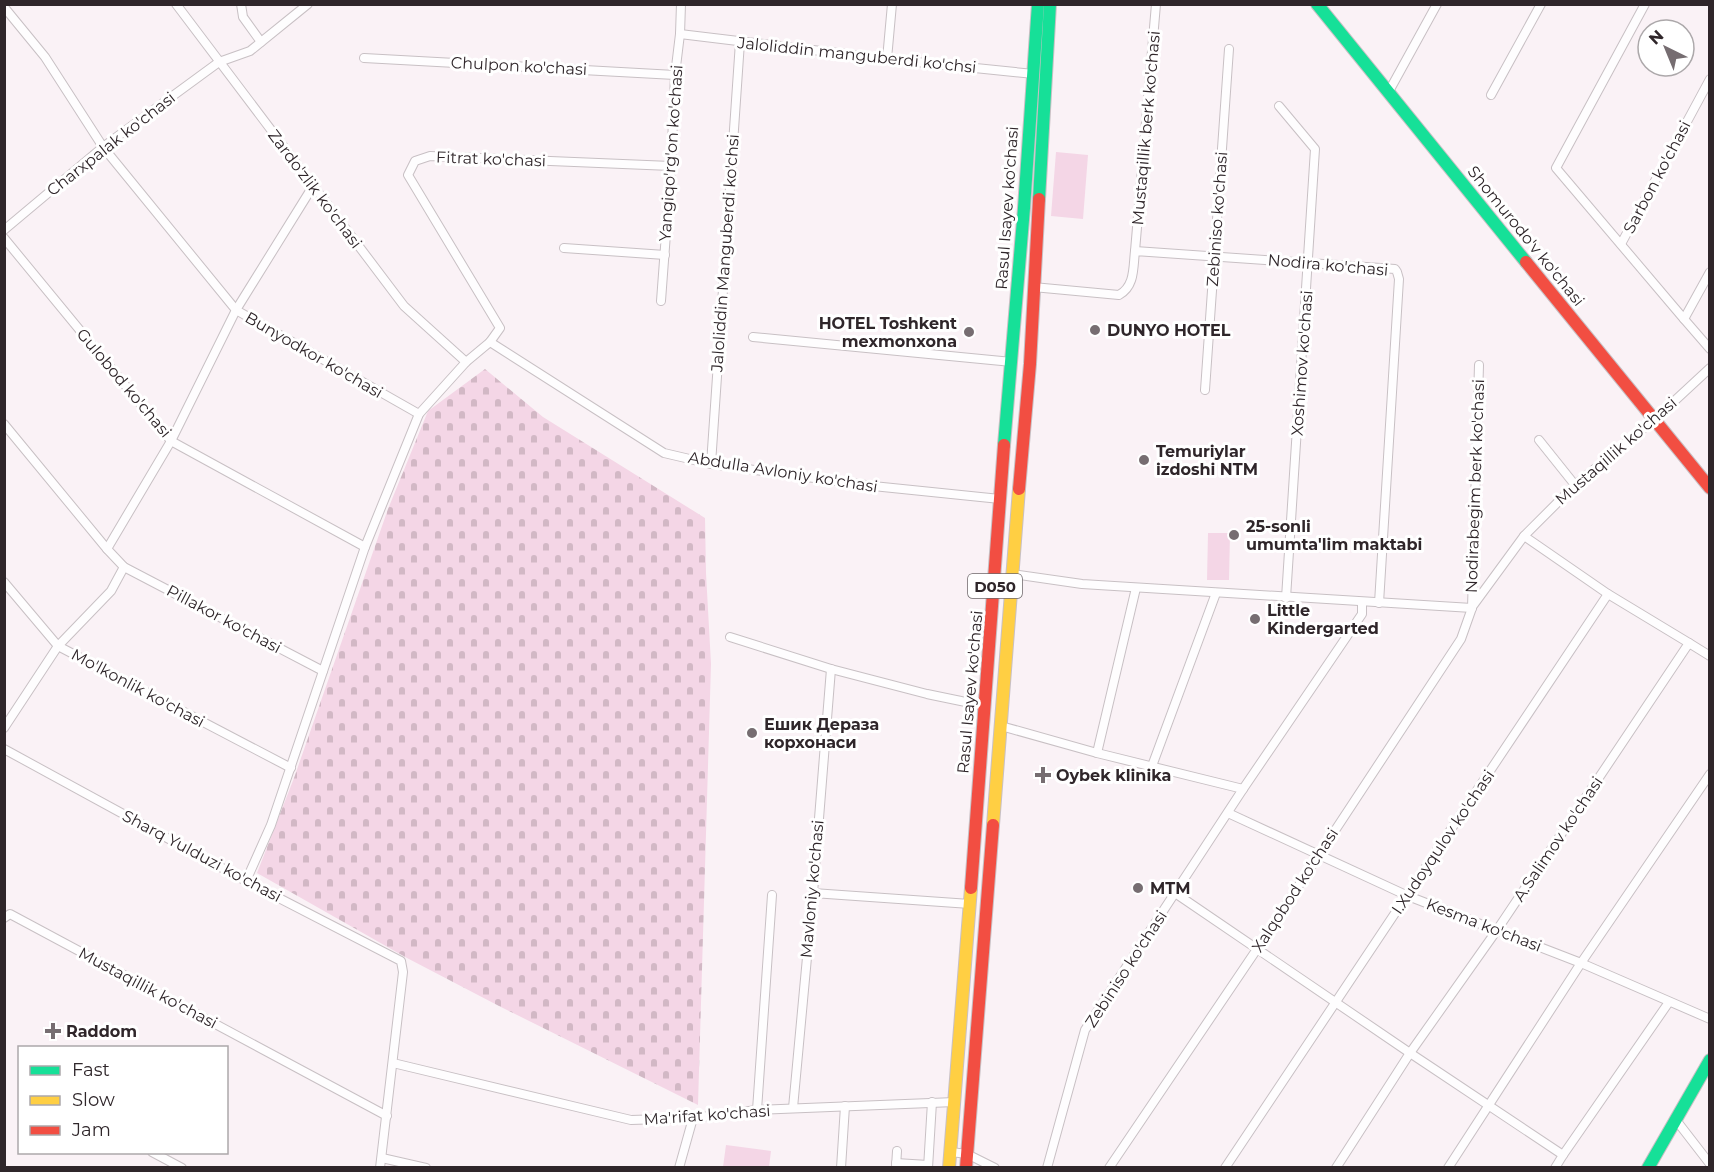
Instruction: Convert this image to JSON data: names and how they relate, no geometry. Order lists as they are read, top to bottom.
{
  "streets": {
    "main road": ["Rasul Isayev ko'chasi", "Shomurodo'v ko'chasi", "D050"],
    "street": [
      "Jaloliddin manguberdi ko'chsi",
      "Chulpon ko'chasi",
      "Mustaqillik berk ko'chasi",
      "Charxpalak ko'chasi",
      "Yangiqo'rg'on ko'chasi",
      "Fitrat ko'chasi",
      "Sarbon ko'chasi",
      "Zardo'zlik ko'chasi",
      "Zebiniso ko'chasi",
      "Jaloliddin Manguberdi ko'chsi",
      "Nodira ko'chasi",
      "Bunyodkor ko'chasi",
      "Xoshimov ko'chasi",
      "Gulobod ko'chasi",
      "Mustaqillik ko'chasi",
      "Abdulla Avloniy ko'chasi",
      "Nodirabegim berk ko'chasi",
      "Pillakor ko'chasi",
      "Mo'lkonlik ko'chasi",
      "A.Salimov ko'chasi",
      "I.Xudoyqulov ko'chasi",
      "Sharq Yulduzi ko'chasi",
      "Mavloniy ko'chasi",
      "Xalqobod ko'chasi",
      "Kesma ko'chasi",
      "Ma'rifat ko'chasi"
    ]
  },
  "crossings": [
    ["Jaloliddin manguberdi ko'chsi", "Yangiqo'rg'on ko'chasi"],
    ["Jaloliddin manguberdi ko'chsi", "Rasul Isayev ko'chasi"],
    ["Jaloliddin manguberdi ko'chsi", "Jaloliddin Manguberdi ko'chsi"],
    ["Chulpon ko'chasi", "Yangiqo'rg'on ko'chasi"],
    ["Mustaqillik berk ko'chasi", "Nodira ko'chasi"],
    ["Charxpalak ko'chasi", "Zardo'zlik ko'chasi"],
    ["Charxpalak ko'chasi", "Bunyodkor ko'chasi"],
    ["Yangiqo'rg'on ko'chasi", "Fitrat ko'chasi"],
    ["Fitrat ko'chasi", "Abdulla Avloniy ko'chasi"],
    ["Rasul Isayev ko'chasi", "Abdulla Avloniy ko'chasi"],
    ["Rasul Isayev ko'chasi", "Ma'rifat ko'chasi"],
    ["Zebiniso ko'chasi", "Nodira ko'chasi"],
    ["Zebiniso ko'chasi", "Kesma ko'chasi"],
    ["Shomurodo'v ko'chasi", "Mustaqillik ko'chasi"],
    ["Jaloliddin Manguberdi ko'chsi", "Abdulla Avloniy ko'chasi"],
    ["Nodira ko'chasi", "Xoshimov ko'chasi"],
    ["Mustaqillik ko'chasi", "Nodirabegim berk ko'chasi"],
    ["Mustaqillik ko'chasi", "Xalqobod ko'chasi"],
    ["Nodirabegim berk ko'chasi", "Xalqobod ko'chasi"],
    ["A.Salimov ko'chasi", "Kesma ko'chasi"],
    ["I.Xudoyqulov ko'chasi", "Kesma ko'chasi"],
    ["Sharq Yulduzi ko'chasi", "Ma'rifat ko'chasi"],
    ["Mavloniy ko'chasi", "Ma'rifat ko'chasi"],
    ["Xalqobod ko'chasi", "Kesma ko'chasi"]
  ],
  "places": {
    "other": [
      "DUNYO HOTEL",
      "HOTEL Toshkent mexmonxona",
      "Temuriylar izdoshi NTM",
      "25-sonli umumta'lim maktabi",
      "Little Kindergarted",
      "Ешик Дераза корхонаси",
      "MTM"
    ],
    "health": ["Oybek klinika", "Raddom"]
  },
  "legend": ["Fast", "Slow", "Jam"],
  "north": "top left"
}
